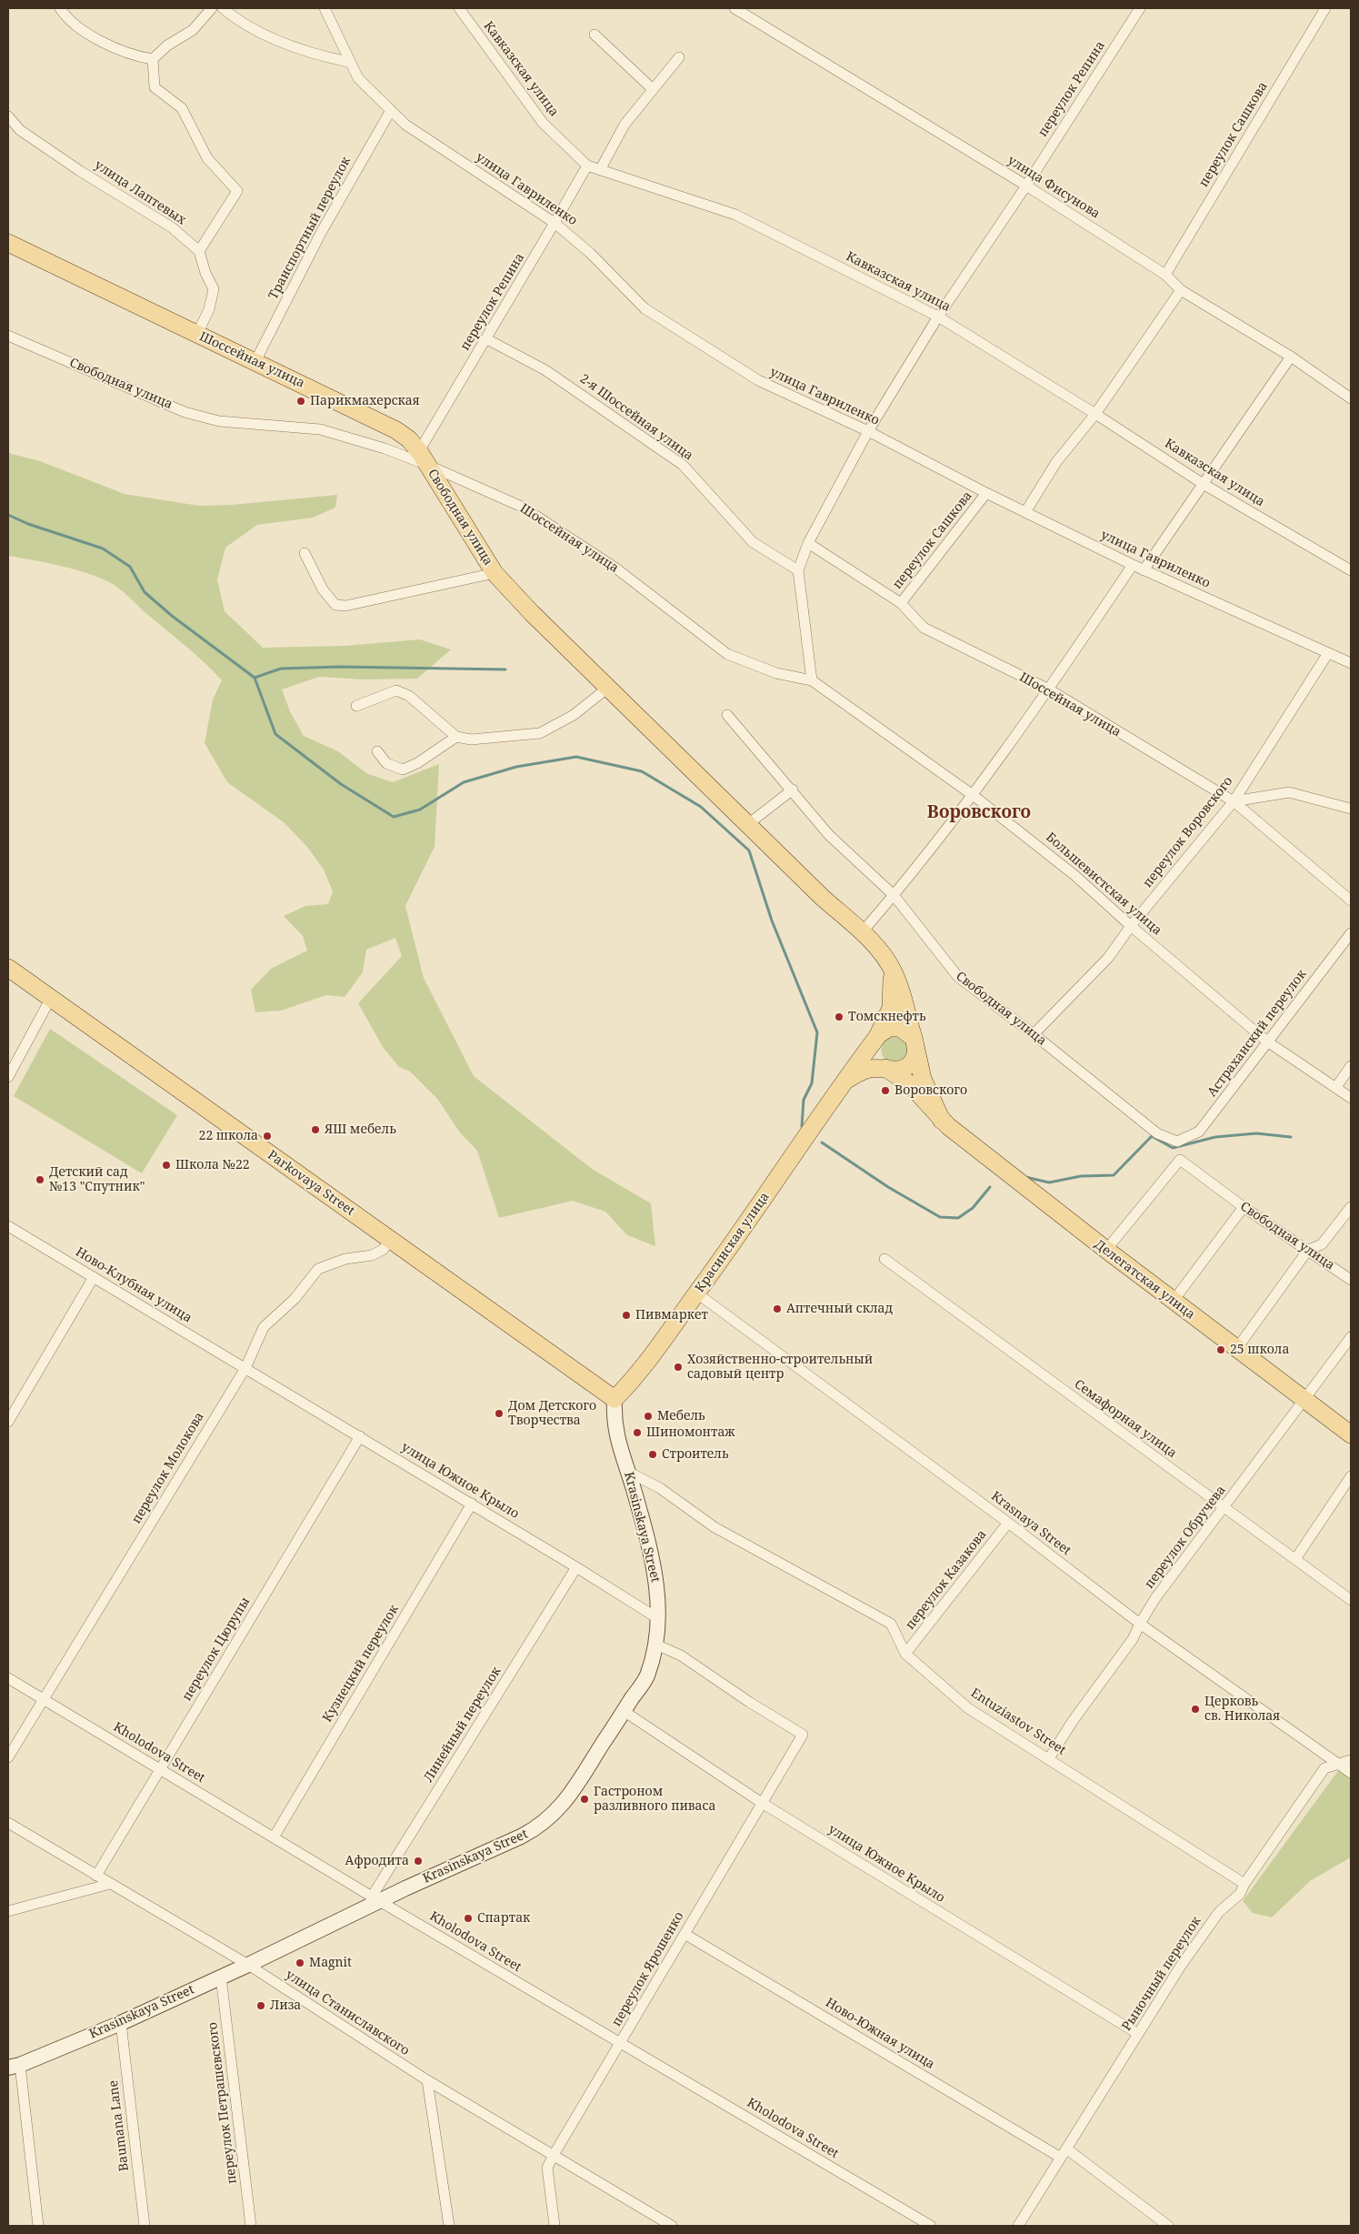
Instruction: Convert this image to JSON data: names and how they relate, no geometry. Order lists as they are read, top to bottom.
{
  "streets": {
    "main road": [
      "Шоссейная улица",
      "Свободная улица",
      "Parkovaya Street",
      "Красинская улица",
      "Делегатская улица",
      "Krasinskaya Street"
    ],
    "street": [
      "Кавказская улица",
      "переулок Репина",
      "переулок Сашкова",
      "улица Фисунова",
      "улица Гавриленко",
      "улица Лаптевых",
      "Транспортный переулок",
      "2-я Шоссейная улица",
      "переулок Воровского",
      "Большевистская улица",
      "Астраханский переулок",
      "Ново-Клубная улица",
      "Семафорная улица",
      "переулок Молокова",
      "улица Южное Крыло",
      "Krasnaya Street",
      "переулок Обручева",
      "переулок Казакова",
      "переулок Цюрупы",
      "Кузнецкий переулок",
      "Entuziastov Street",
      "Линейный переулок",
      "Kholodova Street",
      "переулок Ярошенко",
      "Рыночный переулок",
      "улица Станиславского",
      "Ново-Южная улица",
      "переулок Петрашевского",
      "Baumana Lane"
    ]
  },
  "crossings": [
    ["Кавказская улица", "переулок Репина"],
    ["переулок Репина", "улица Фисунова"],
    ["переулок Репина", "улица Гавриленко"],
    ["переулок Репина", "Шоссейная улица"],
    ["переулок Репина", "Свободная улица"],
    ["переулок Репина", "2-я Шоссейная улица"],
    ["переулок Сашкова", "улица Фисунова"],
    ["переулок Сашкова", "улица Гавриленко"],
    ["переулок Сашкова", "Шоссейная улица"],
    ["улица Гавриленко", "Транспортный переулок"],
    ["улица Гавриленко", "переулок Воровского"],
    ["Транспортный переулок", "Шоссейная улица"],
    ["Шоссейная улица", "Свободная улица"],
    ["Шоссейная улица", "переулок Воровского"],
    ["Шоссейная улица", "Большевистская улица"],
    ["Свободная улица", "переулок Воровского"],
    ["Свободная улица", "Астраханский переулок"],
    ["Свободная улица", "Красинская улица"],
    ["Свободная улица", "Делегатская улица"],
    ["переулок Воровского", "Большевистская улица"],
    ["Большевистская улица", "Астраханский переулок"],
    ["Parkovaya Street", "Красинская улица"],
    ["Parkovaya Street", "переулок Молокова"],
    ["Parkovaya Street", "Krasinskaya Street"],
    ["Красинская улица", "Делегатская улица"],
    ["Красинская улица", "Krasnaya Street"],
    ["Красинская улица", "Krasinskaya Street"],
    ["Делегатская улица", "переулок Обручева"],
    ["Ново-Клубная улица", "переулок Молокова"],
    ["Ново-Клубная улица", "улица Южное Крыло"],
    ["Семафорная улица", "переулок Обручева"],
    ["переулок Молокова", "улица Южное Крыло"],
    ["переулок Молокова", "Kholodova Street"],
    ["улица Южное Крыло", "Krasinskaya Street"],
    ["улица Южное Крыло", "переулок Цюрупы"],
    ["улица Южное Крыло", "Кузнецкий переулок"],
    ["улица Южное Крыло", "Линейный переулок"],
    ["улица Южное Крыло", "переулок Ярошенко"],
    ["улица Южное Крыло", "Рыночный переулок"],
    ["Krasnaya Street", "переулок Обручева"],
    ["Krasnaya Street", "переулок Казакова"],
    ["Krasnaya Street", "Рыночный переулок"],
    ["Krasinskaya Street", "Entuziastov Street"],
    ["Krasinskaya Street", "Линейный переулок"],
    ["Krasinskaya Street", "Kholodova Street"],
    ["Krasinskaya Street", "переулок Ярошенко"],
    ["Krasinskaya Street", "улица Станиславского"],
    ["Krasinskaya Street", "переулок Петрашевского"],
    ["Krasinskaya Street", "Baumana Lane"],
    ["переулок Обручева", "Entuziastov Street"],
    ["переулок Казакова", "Entuziastov Street"],
    ["переулок Цюрупы", "Kholodova Street"],
    ["переулок Цюрупы", "улица Станиславского"],
    ["Кузнецкий переулок", "Kholodova Street"],
    ["Entuziastov Street", "Рыночный переулок"],
    ["Линейный переулок", "Kholodova Street"],
    ["Kholodova Street", "переулок Ярошенко"],
    ["переулок Ярошенко", "улица Станиславского"],
    ["переулок Ярошенко", "Ново-Южная улица"],
    ["Рыночный переулок", "Ново-Южная улица"]
  ],
  "districts": ["Воровского"],
  "places": [
    "Парикмахерская",
    "Томскнефть",
    "Воровского",
    "ЯШ мебель",
    "22 школа",
    "Школа №22",
    "Детский сад №13 \"Спутник\"",
    "Аптечный склад",
    "Пивмаркет",
    "25 школа",
    "Хозяйственно-строительный садовый центр",
    "Дом Детского Творчества",
    "Мебель",
    "Шиномонтаж",
    "Строитель",
    "Церковь св. Николая",
    "Гастроном разливного пиваса",
    "Афродита",
    "Спартак",
    "Magnit",
    "Лиза"
  ]
}
